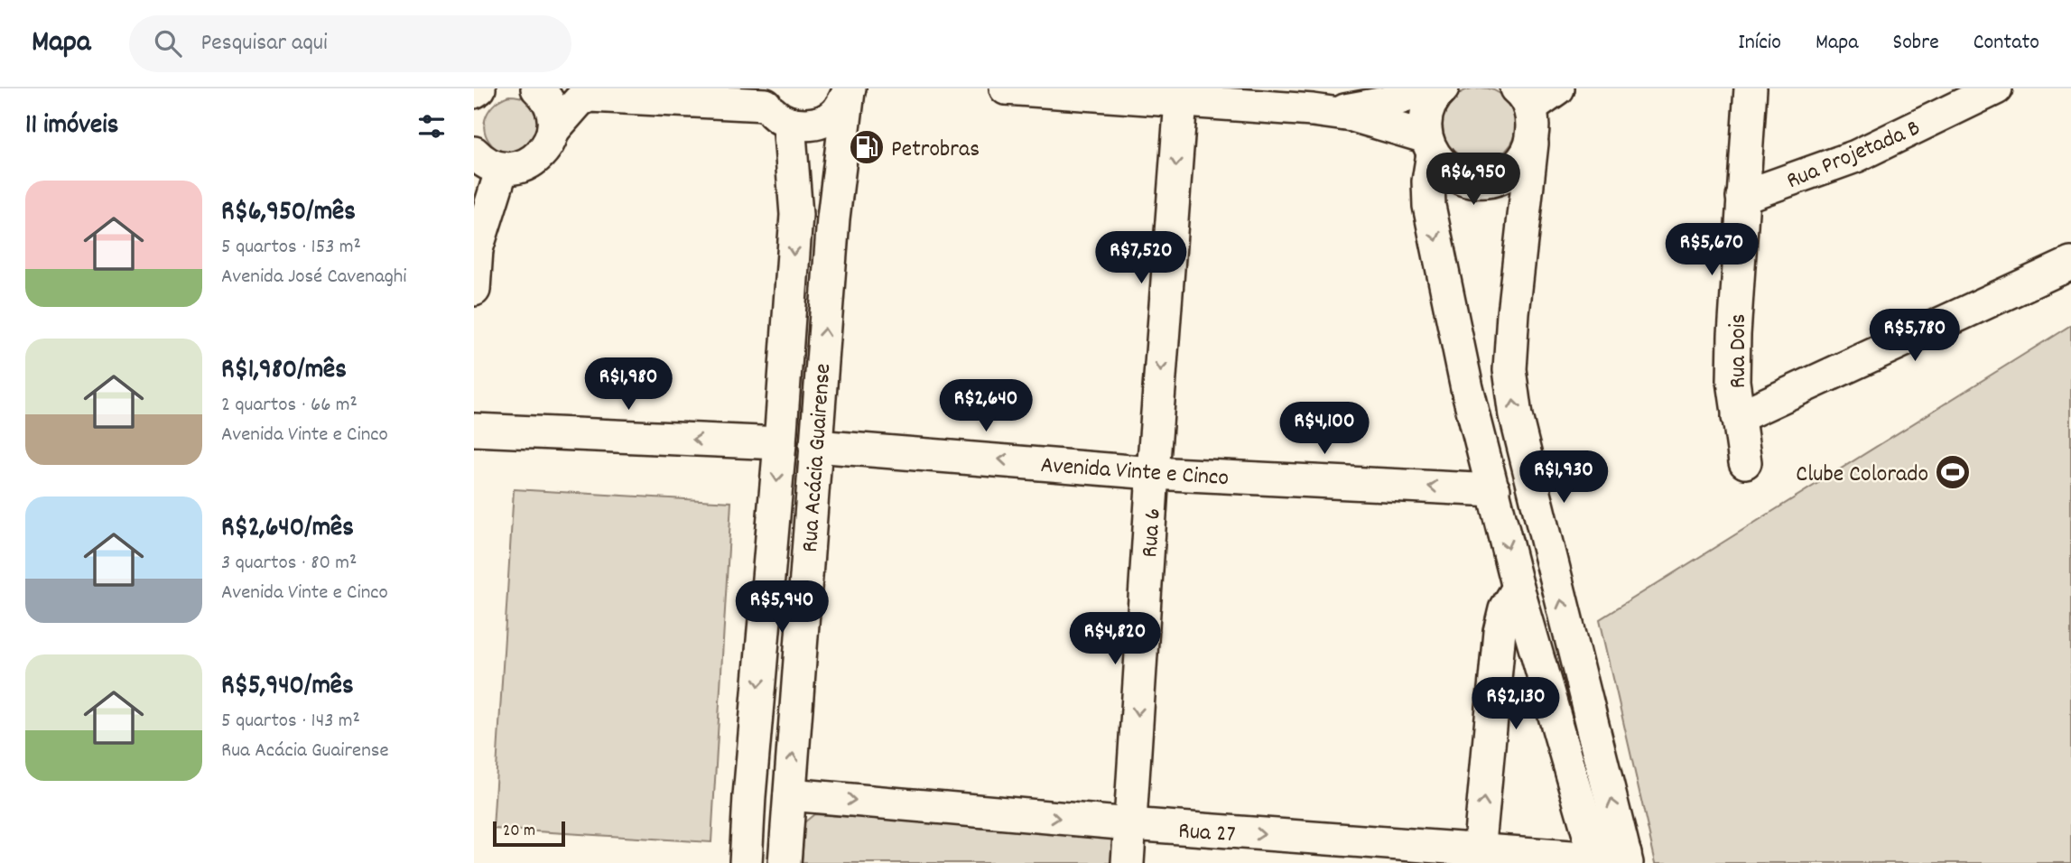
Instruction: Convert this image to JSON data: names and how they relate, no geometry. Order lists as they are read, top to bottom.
{
  "streets": {
    "street": [
      "Rua Projetada B",
      "Rua Dois",
      "Rua Acácia Guairense",
      "Avenida Vinte e Cinco",
      "Rua 6",
      "Rua 27"
    ]
  },
  "crossings": [
    ["Rua Projetada B", "Rua Dois"],
    ["Rua Acácia Guairense", "Avenida Vinte e Cinco"],
    ["Rua Acácia Guairense", "Rua 27"],
    ["Avenida Vinte e Cinco", "Rua 6"],
    ["Rua 6", "Rua 27"]
  ],
  "one_way": ["Avenida Vinte e Cinco", "Rua 6", "Rua 27"],
  "places": {
    "fuel station": ["Petrobras"],
    "sports": ["Clube Colorado"]
  },
  "scale_bar": "20 m",
  "page": {
    "header": "Mapa",
    "search": "Pesquisar aqui",
    "nav": [
      "Início",
      "Mapa",
      "Sobre",
      "Contato"
    ],
    "heading": "11 imóveis",
    "price": [
      "R$6,950",
      "R$5,670",
      "R$7,520",
      "R$5,780",
      "R$1,980",
      "R$2,640",
      "R$4,100",
      "R$1,930",
      "R$5,940",
      "R$4,820",
      "R$2,130"
    ],
    "list": [
      {
        "name": "R$6,950/mês",
        "note": "5 quartos · 153 m² · Avenida José Cavenaghi"
      },
      {
        "name": "R$1,980/mês",
        "note": "2 quartos · 66 m² · Avenida Vinte e Cinco"
      },
      {
        "name": "R$2,640/mês",
        "note": "3 quartos · 80 m² · Avenida Vinte e Cinco"
      },
      {
        "name": "R$5,940/mês",
        "note": "5 quartos · 143 m² · Rua Acácia Guairense"
      }
    ],
    "scale": "20 m"
  }
}
